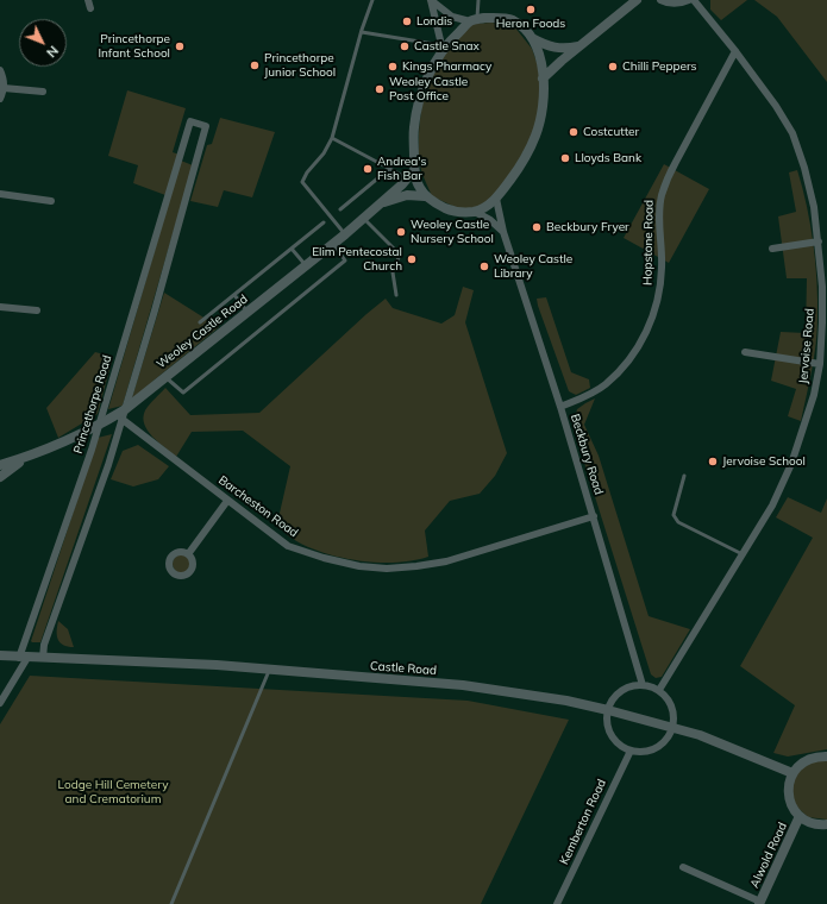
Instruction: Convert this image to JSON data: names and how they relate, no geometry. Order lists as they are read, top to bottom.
{
  "streets": {
    "street": [
      "Hopstone Road",
      "Weoley Castle Road",
      "Jervoise Road",
      "Princethorpe Road",
      "Beckbury Road",
      "Barcheston Road",
      "Castle Road",
      "Kemberton Road",
      "Alwold Road"
    ]
  },
  "crossings": [
    ["Hopstone Road", "Jervoise Road"],
    ["Hopstone Road", "Beckbury Road"],
    ["Weoley Castle Road", "Princethorpe Road"],
    ["Weoley Castle Road", "Beckbury Road"],
    ["Weoley Castle Road", "Barcheston Road"],
    ["Princethorpe Road", "Barcheston Road"],
    ["Princethorpe Road", "Castle Road"],
    ["Beckbury Road", "Barcheston Road"]
  ],
  "parks": ["Lodge Hill Cemetery and Crematorium"],
  "places": [
    "Heron Foods",
    "Londis",
    "Princethorpe Infant School",
    "Castle Snax",
    "Princethorpe Junior School",
    "Kings Pharmacy",
    "Chilli Peppers",
    "Weoley Castle Post Office",
    "Costcutter",
    "Lloyds Bank",
    "Andrea's Fish Bar",
    "Beckbury Fryer",
    "Weoley Castle Nursery School",
    "Elim Pentecostal Church",
    "Weoley Castle Library",
    "Jervoise School"
  ],
  "north": "bottom right"
}
